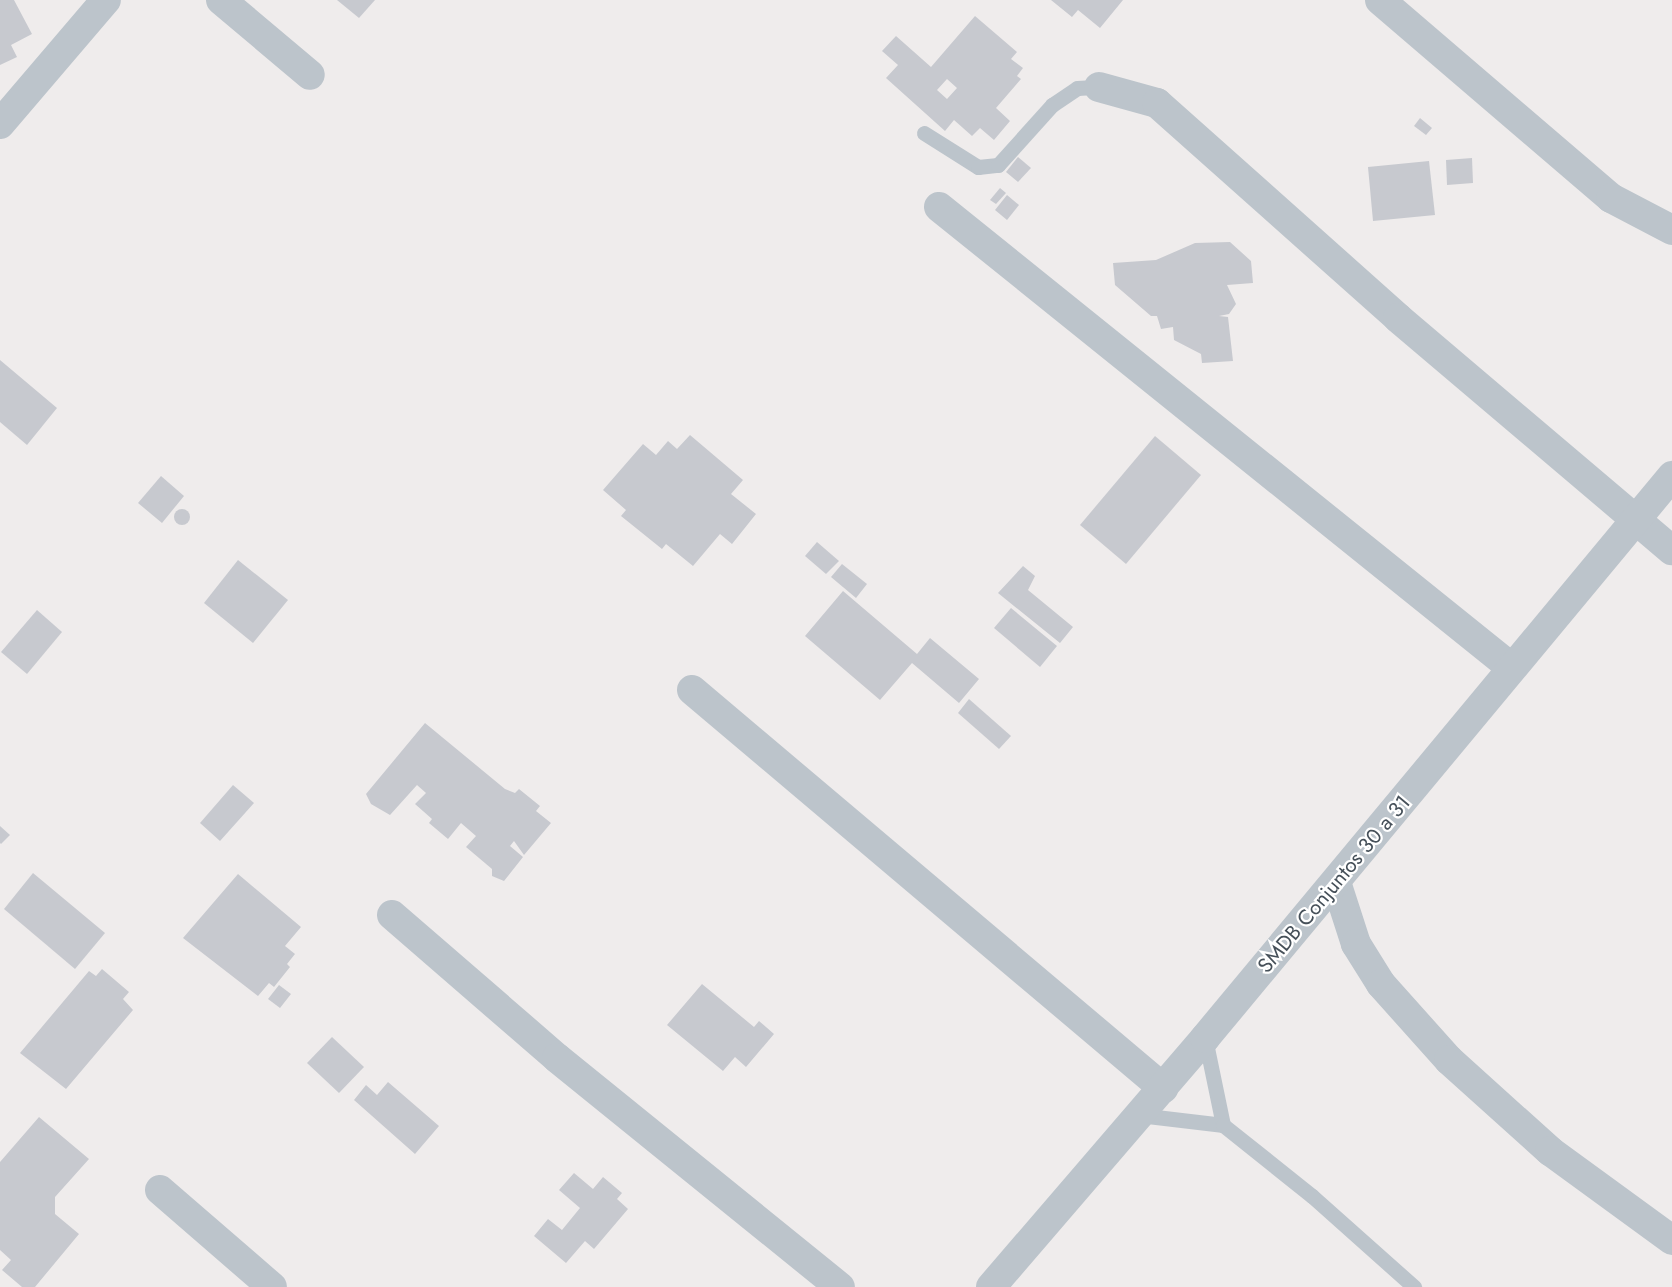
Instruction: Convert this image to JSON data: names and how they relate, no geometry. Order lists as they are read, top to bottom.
{
  "streets": {
    "street": ["SMDB Conjuntos 30 a 31"]
  }
}
